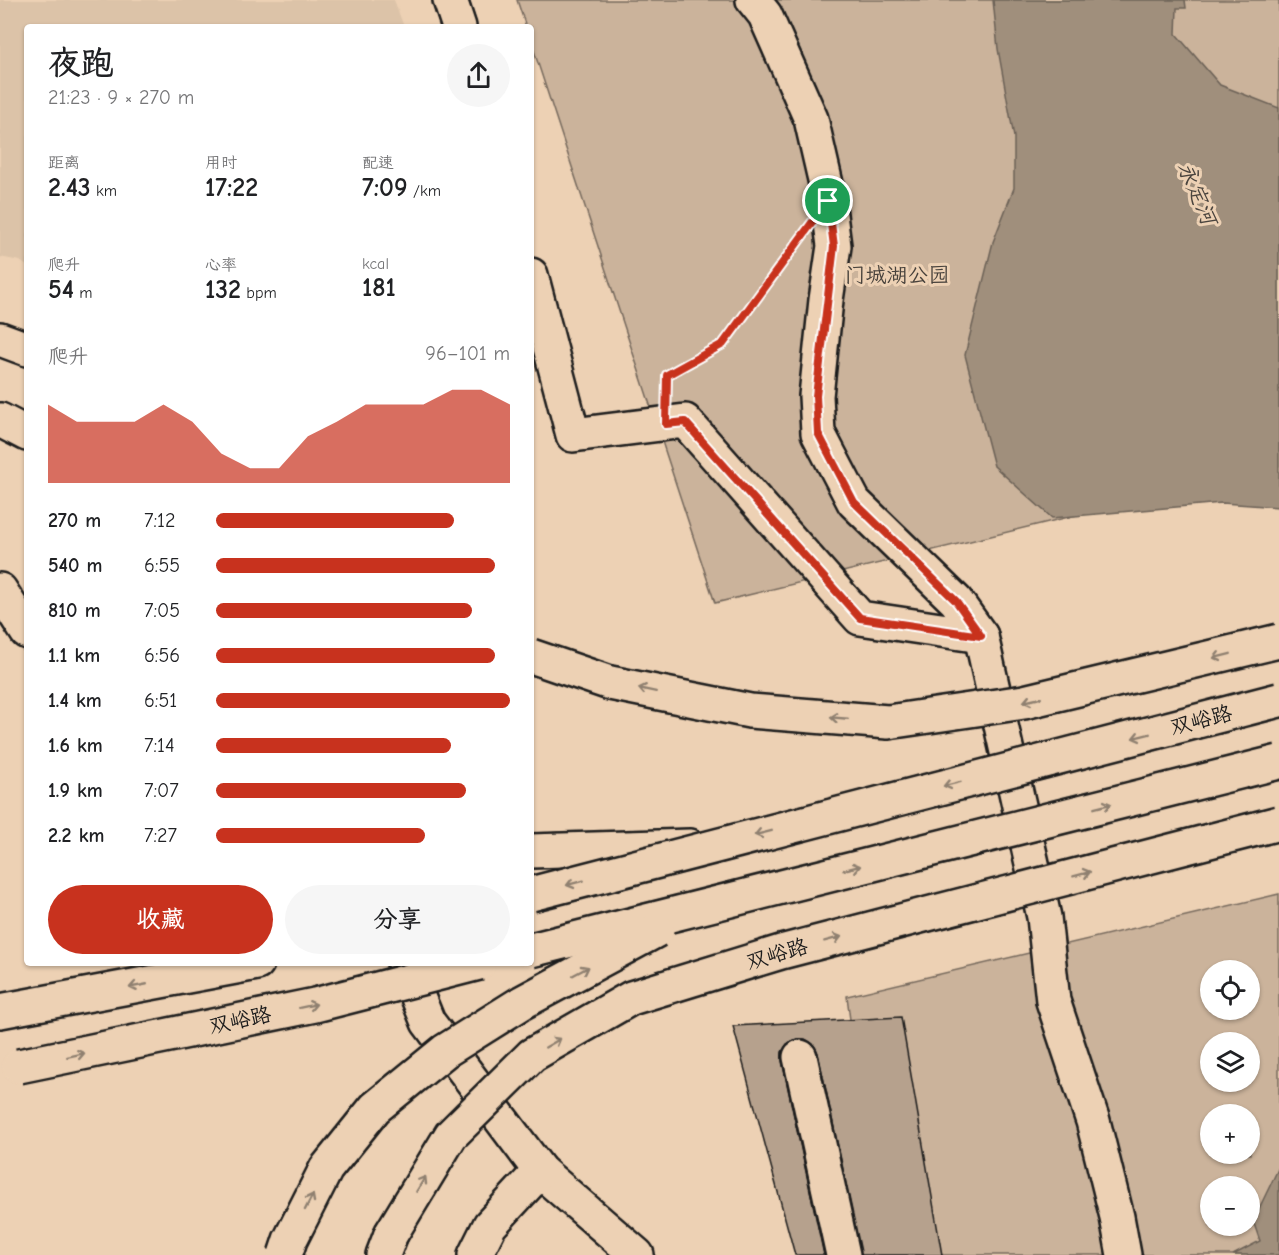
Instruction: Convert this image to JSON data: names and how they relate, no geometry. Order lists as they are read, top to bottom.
{
  "streets": {
    "main road": ["双峪路"]
  },
  "water": ["永定河"],
  "parks": ["门城湖公园"],
  "page": {
    "heading": ["夜跑", "21:23 · 9 × 270 m"],
    "stats": [
      ["距离", "2.43 km"],
      ["用时", "17:22"],
      ["配速", "7:09 /km"],
      ["爬升", "54 m"],
      ["心率", "132 bpm"],
      ["kcal", "181"]
    ],
    "chart": ["爬升", "96–101 m"],
    "list": [
      {
        "name": "270 m",
        "note": "7:12"
      },
      {
        "name": "540 m",
        "note": "6:55"
      },
      {
        "name": "810 m",
        "note": "7:05"
      },
      {
        "name": "1.1 km",
        "note": "6:56"
      },
      {
        "name": "1.4 km",
        "note": "6:51"
      },
      {
        "name": "1.6 km",
        "note": "7:14"
      },
      {
        "name": "1.9 km",
        "note": "7:07"
      },
      {
        "name": "2.2 km",
        "note": "7:27"
      }
    ],
    "buttons": ["收藏", "分享"],
    "map_buttons": ["+", "−"]
  }
}
